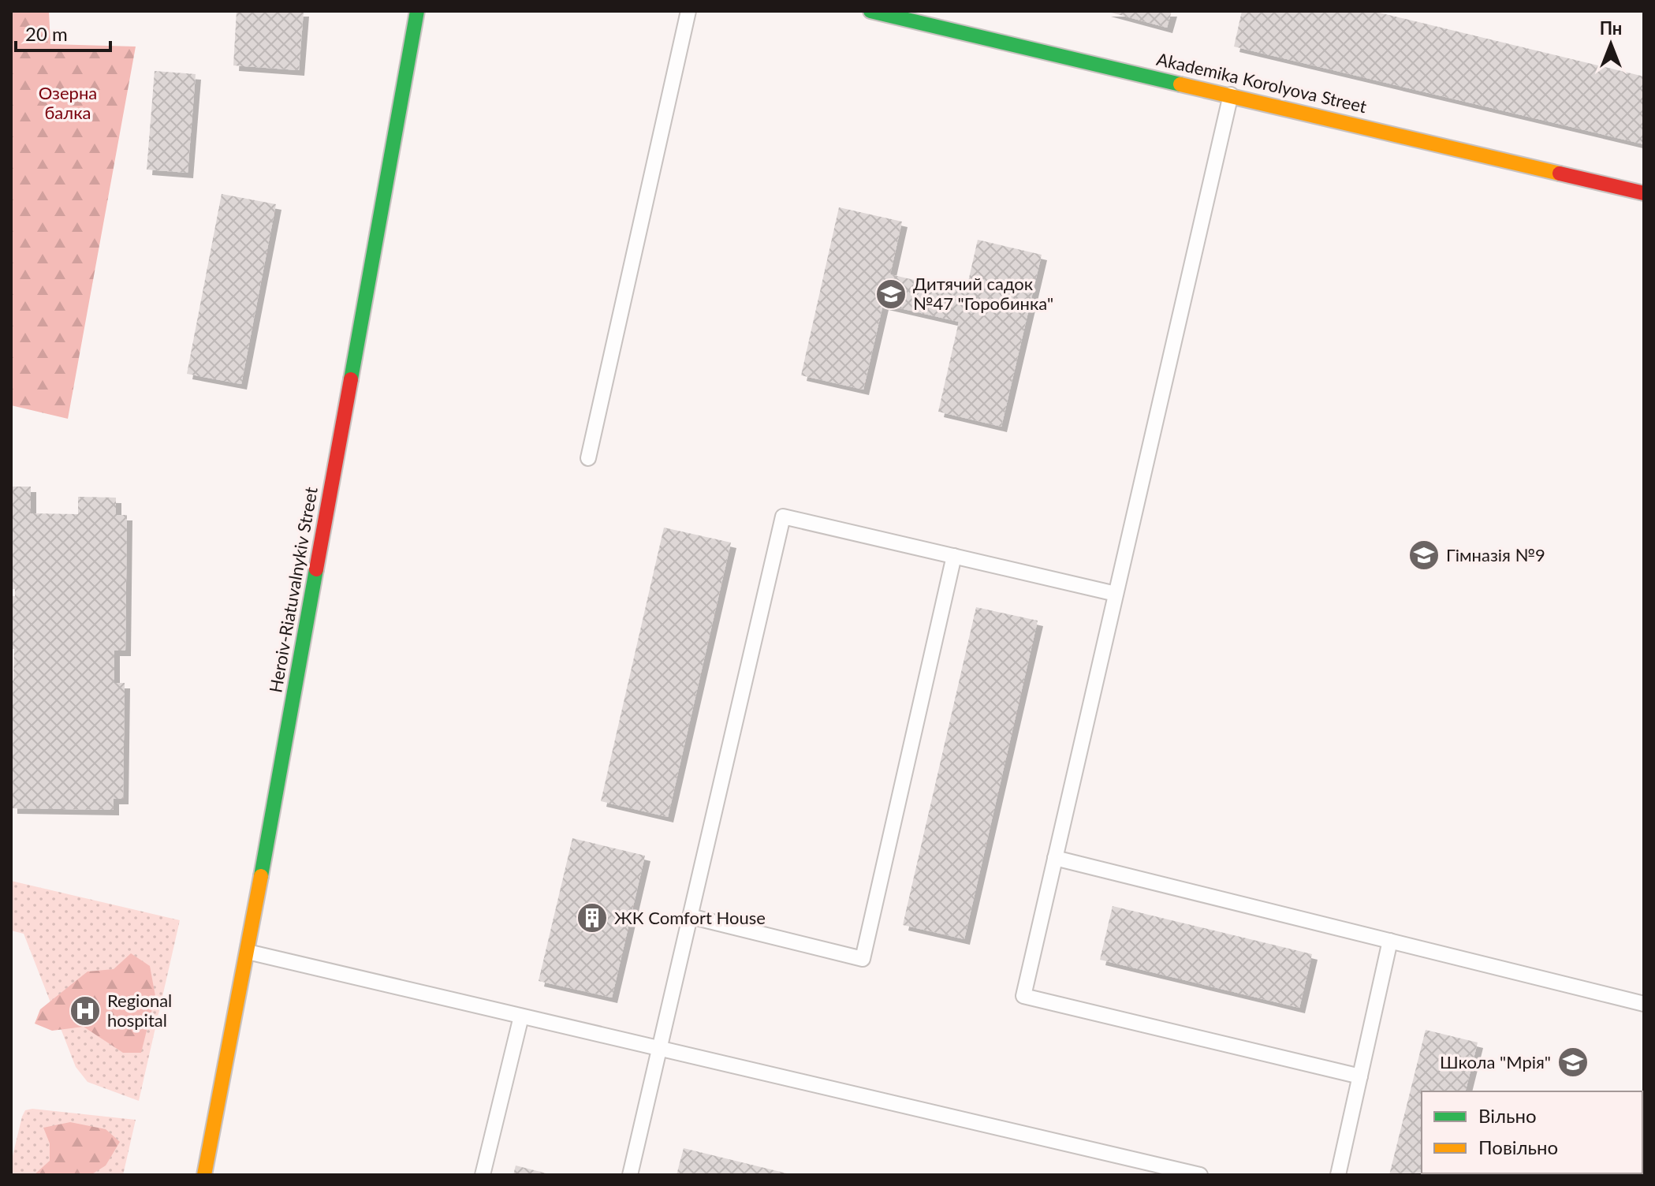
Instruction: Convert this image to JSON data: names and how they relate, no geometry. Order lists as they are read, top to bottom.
{
  "streets": {
    "main road": ["Akademika Korolyova Street", "Heroiv-Riatuvalnykiv Street"]
  },
  "parks": ["Озерна балка"],
  "places": {
    "school or university": ["Дитячий садок №47 \"Горобинка\"", "Гімназія №9", "Школа \"Мрія\""],
    "building": ["ЖК Comfort House"],
    "hospital": ["Regional hospital"]
  },
  "legend": ["Вільно", "Повільно"],
  "scale_bar": "20 m",
  "north": "top"
}
